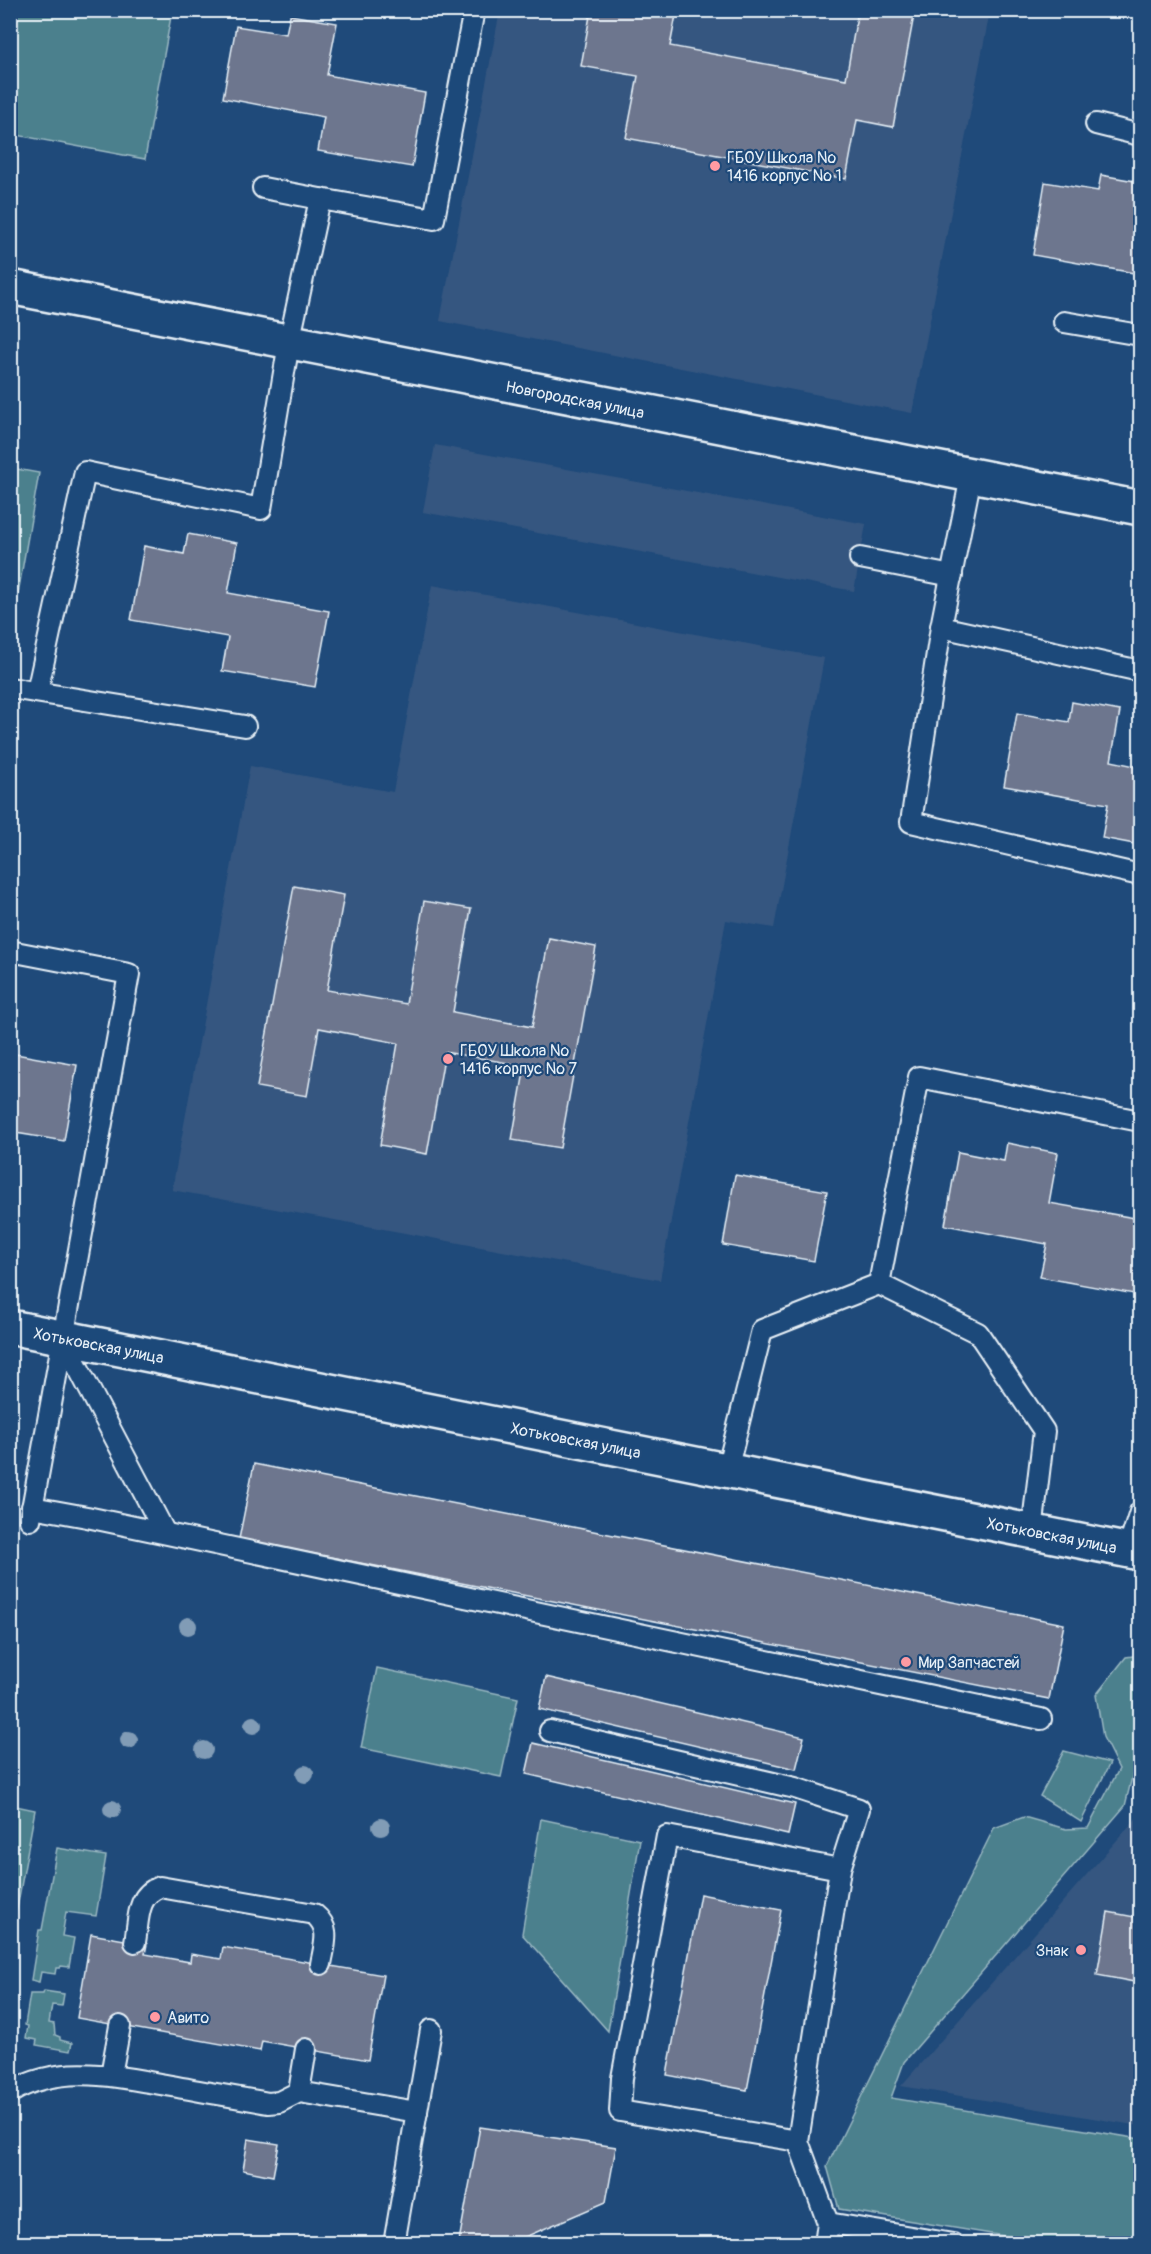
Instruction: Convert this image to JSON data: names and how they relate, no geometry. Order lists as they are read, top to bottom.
{
  "streets": {
    "street": ["Новгородская улица", "Хотьковская улица"]
  },
  "places": [
    "ГБОУ Школа № 1416 корпус № 1",
    "ГБОУ Школа № 1416 корпус № 7",
    "Мир Запчастей",
    "Знак",
    "Авито"
  ]
}
